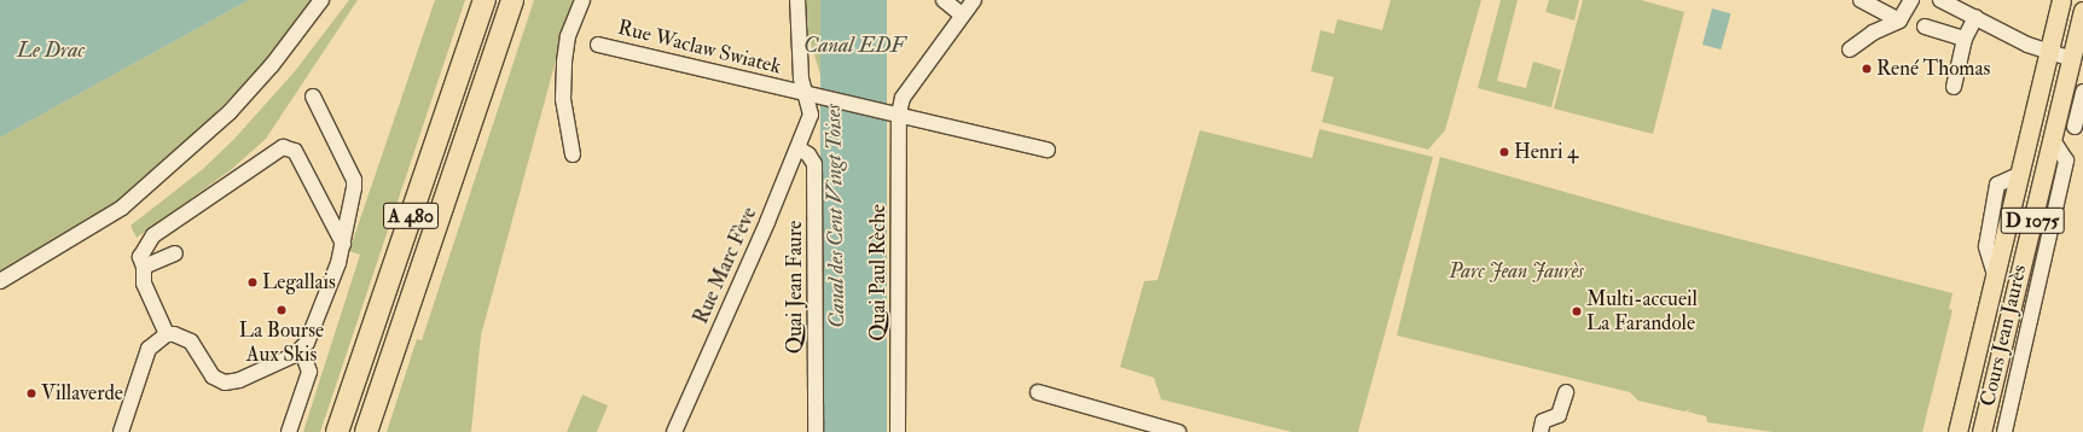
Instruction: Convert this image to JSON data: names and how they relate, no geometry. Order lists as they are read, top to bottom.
{
  "streets": {
    "highway": ["A 480"],
    "main road": ["D 1075", "Cours Jean Jaurès"],
    "street": [
      "Rue Waclaw Swiatek",
      "Rue Marc Fève",
      "Quai Paul Rèche",
      "Quai Jean Faure"
    ]
  },
  "crossings": [
    ["Rue Waclaw Swiatek", "Rue Marc Fève"],
    ["Rue Waclaw Swiatek", "Quai Paul Rèche"],
    ["Rue Marc Fève", "Quai Jean Faure"]
  ],
  "water": ["Canal EDF", "Le Drac", "Canal des Cent Vingt Toises"],
  "parks": ["Parc Jean Jaurès"],
  "places": [
    "René Thomas",
    "Henri 4",
    "Legallais",
    "La Bourse Aux Skis",
    "Multi-accueil La Farandole",
    "Villaverde"
  ]
}
